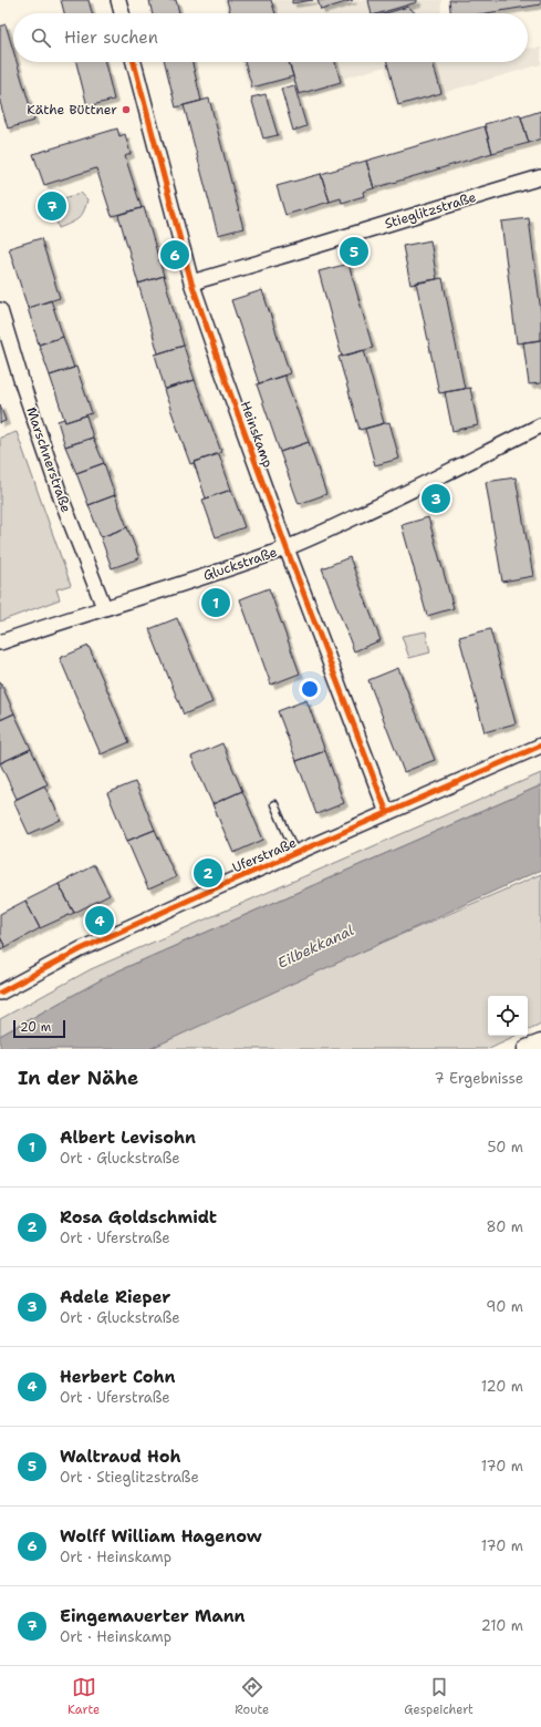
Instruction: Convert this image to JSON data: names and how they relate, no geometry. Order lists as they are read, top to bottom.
{
  "streets": {
    "street": [
      "Stieglitzstraße",
      "Heinskamp",
      "Marschnerstraße",
      "Gluckstraße",
      "Uferstraße"
    ]
  },
  "crossings": [
    ["Stieglitzstraße", "Heinskamp"],
    ["Heinskamp", "Gluckstraße"],
    ["Heinskamp", "Uferstraße"],
    ["Marschnerstraße", "Gluckstraße"]
  ],
  "water": ["Eilbekkanal"],
  "places": ["Käthe Büttner"],
  "scale_bar": "20 m",
  "page": {
    "search": "Hier suchen",
    "pins": [
      "7",
      "5",
      "6",
      "3",
      "1",
      "2",
      "4"
    ],
    "scale": "20 m",
    "heading": ["In der Nähe", "7 Ergebnisse"],
    "list": [
      {
        "mark": "1",
        "name": "Albert Levisohn",
        "note": "Ort · Gluckstraße",
        "value": "50 m"
      },
      {
        "mark": "2",
        "name": "Rosa Goldschmidt",
        "note": "Ort · Uferstraße",
        "value": "80 m"
      },
      {
        "mark": "3",
        "name": "Adele Rieper",
        "note": "Ort · Gluckstraße",
        "value": "90 m"
      },
      {
        "mark": "4",
        "name": "Herbert Cohn",
        "note": "Ort · Uferstraße",
        "value": "120 m"
      },
      {
        "mark": "5",
        "name": "Waltraud Hoh",
        "note": "Ort · Stieglitzstraße",
        "value": "170 m"
      },
      {
        "mark": "6",
        "name": "Wolff William Hagenow",
        "note": "Ort · Heinskamp",
        "value": "170 m"
      },
      {
        "mark": "7",
        "name": "Eingemauerter Mann",
        "note": "Ort · Heinskamp",
        "value": "210 m"
      }
    ],
    "nav": ["Karte", "Route", "Gespeichert"]
  }
}
